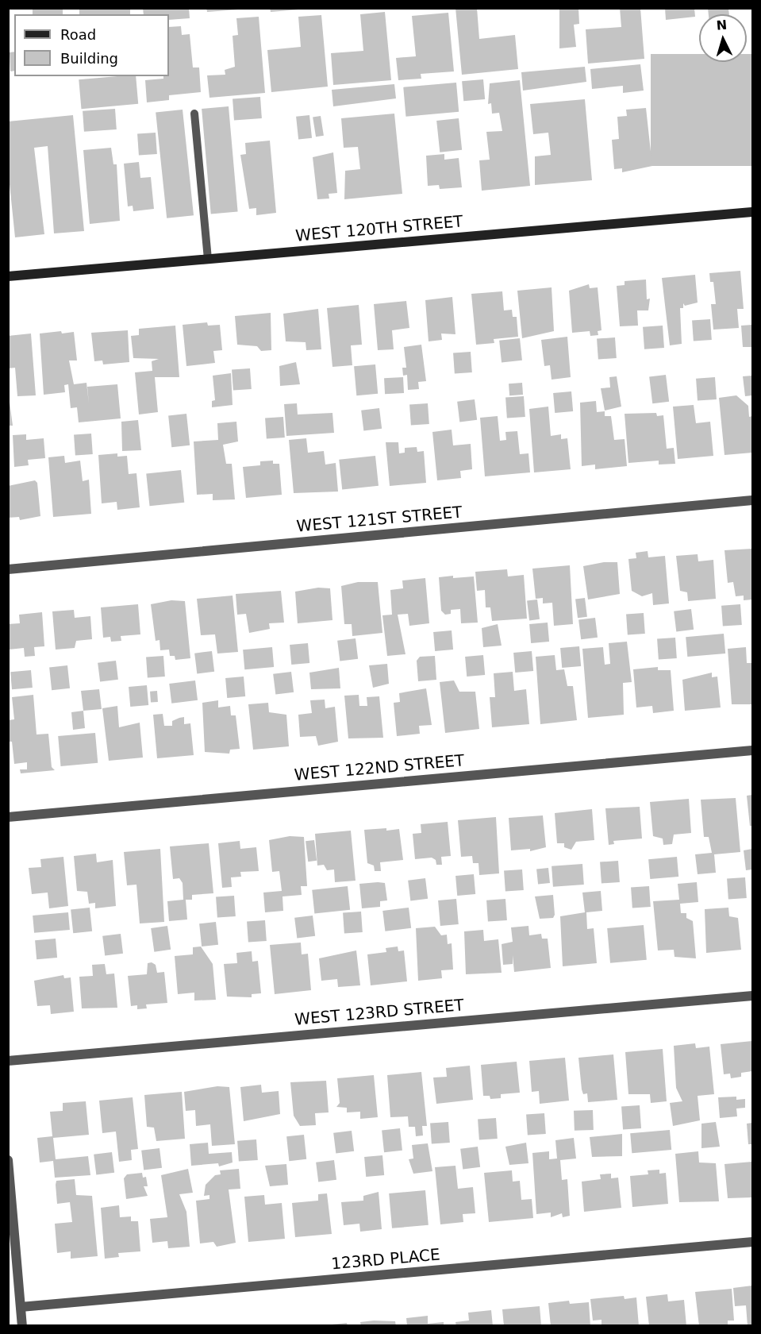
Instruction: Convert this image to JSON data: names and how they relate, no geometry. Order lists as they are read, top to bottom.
{
  "streets": {
    "main road": ["WEST 120TH STREET"],
    "street": [
      "WEST 121ST STREET",
      "WEST 122ND STREET",
      "WEST 123RD STREET",
      "123RD PLACE"
    ]
  },
  "legend": ["Road", "Building"],
  "north": "top"
}
